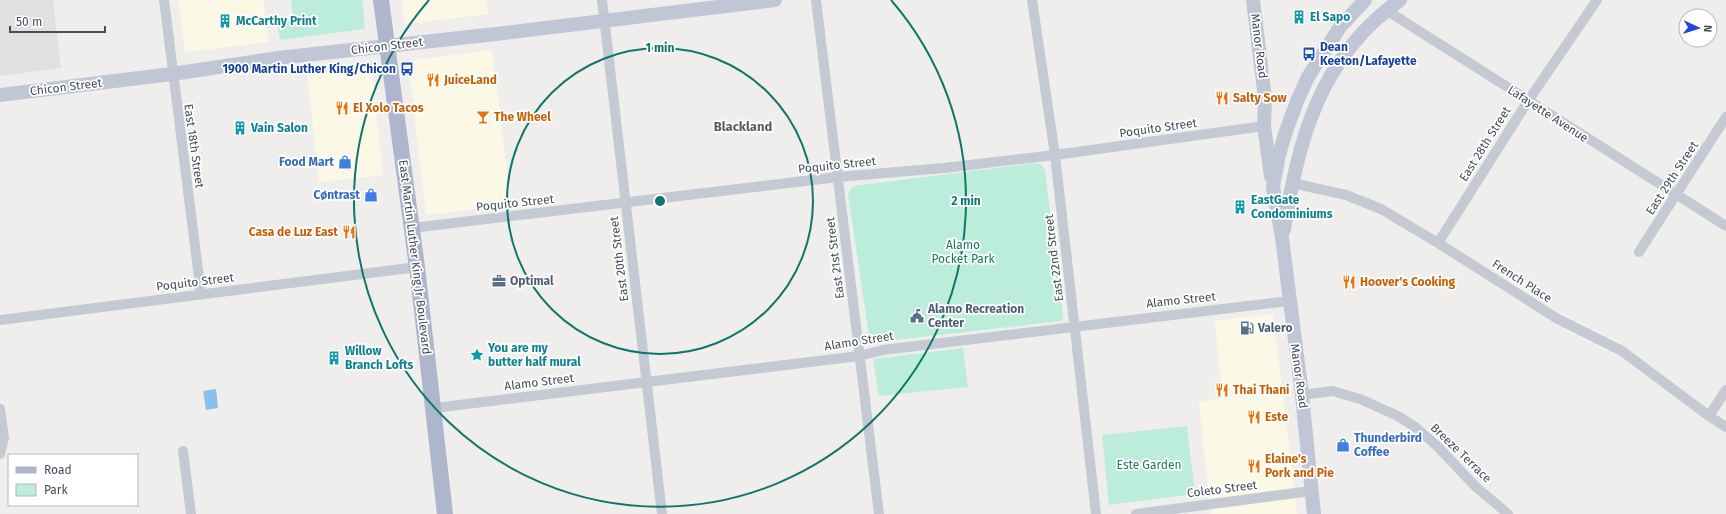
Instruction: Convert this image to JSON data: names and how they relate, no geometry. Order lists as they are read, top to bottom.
{
  "streets": {
    "main road": ["East Martin Luther King Jr Boulevard"],
    "street": [
      "Chicon Street",
      "Manor Road",
      "Lafayette Avenue",
      "Poquito Street",
      "East 28th Street",
      "East 18th Street",
      "East 29th Street",
      "East 21st Street",
      "East 22nd Street",
      "East 20th Street",
      "French Place",
      "Alamo Street",
      "Breeze Terrace",
      "Coleto Street"
    ]
  },
  "crossings": [
    ["Chicon Street", "East 18th Street"],
    ["Chicon Street", "East Martin Luther King Jr Boulevard"],
    ["Chicon Street", "East 20th Street"],
    ["Manor Road", "Poquito Street"],
    ["Manor Road", "Alamo Street"],
    ["Manor Road", "Breeze Terrace"],
    ["Manor Road", "Coleto Street"],
    ["Lafayette Avenue", "East 28th Street"],
    ["Lafayette Avenue", "East 29th Street"],
    ["Poquito Street", "East 18th Street"],
    ["Poquito Street", "East Martin Luther King Jr Boulevard"],
    ["Poquito Street", "East 21st Street"],
    ["Poquito Street", "East 22nd Street"],
    ["Poquito Street", "East 20th Street"],
    ["East 28th Street", "French Place"],
    ["East Martin Luther King Jr Boulevard", "Alamo Street"],
    ["East 21st Street", "Alamo Street"],
    ["East 22nd Street", "Alamo Street"],
    ["East 20th Street", "Alamo Street"]
  ],
  "districts": ["Blackland"],
  "parks": ["Alamo Pocket Park", "Este Garden"],
  "places": {
    "building": [
      "El Sapo",
      "McCarthy Print",
      "Vain Salon",
      "EastGate Condominiums",
      "Willow Branch Lofts"
    ],
    "bus stop": ["Dean Keeton/Lafayette", "1900 Martin Luther King/Chicon"],
    "restaurant": [
      "JuiceLand",
      "Salty Sow",
      "El Xolo Tacos",
      "Casa de Luz East",
      "Hoover's Cooking",
      "Thai Thani",
      "Este",
      "Elaine's Pork and Pie"
    ],
    "bar": ["The Wheel"],
    "shop": ["Food Mart", "Cøntrast", "Thunderbird Coffee"],
    "office": ["Optimal"],
    "public building": ["Alamo Recreation Center"],
    "fuel station": ["Valero"],
    "place": ["You are my butter half mural"]
  },
  "legend": ["Road", "Park"],
  "scale_bar": "50 m",
  "north": "right",
  "rings": ["1 min", "2 min"]
}
